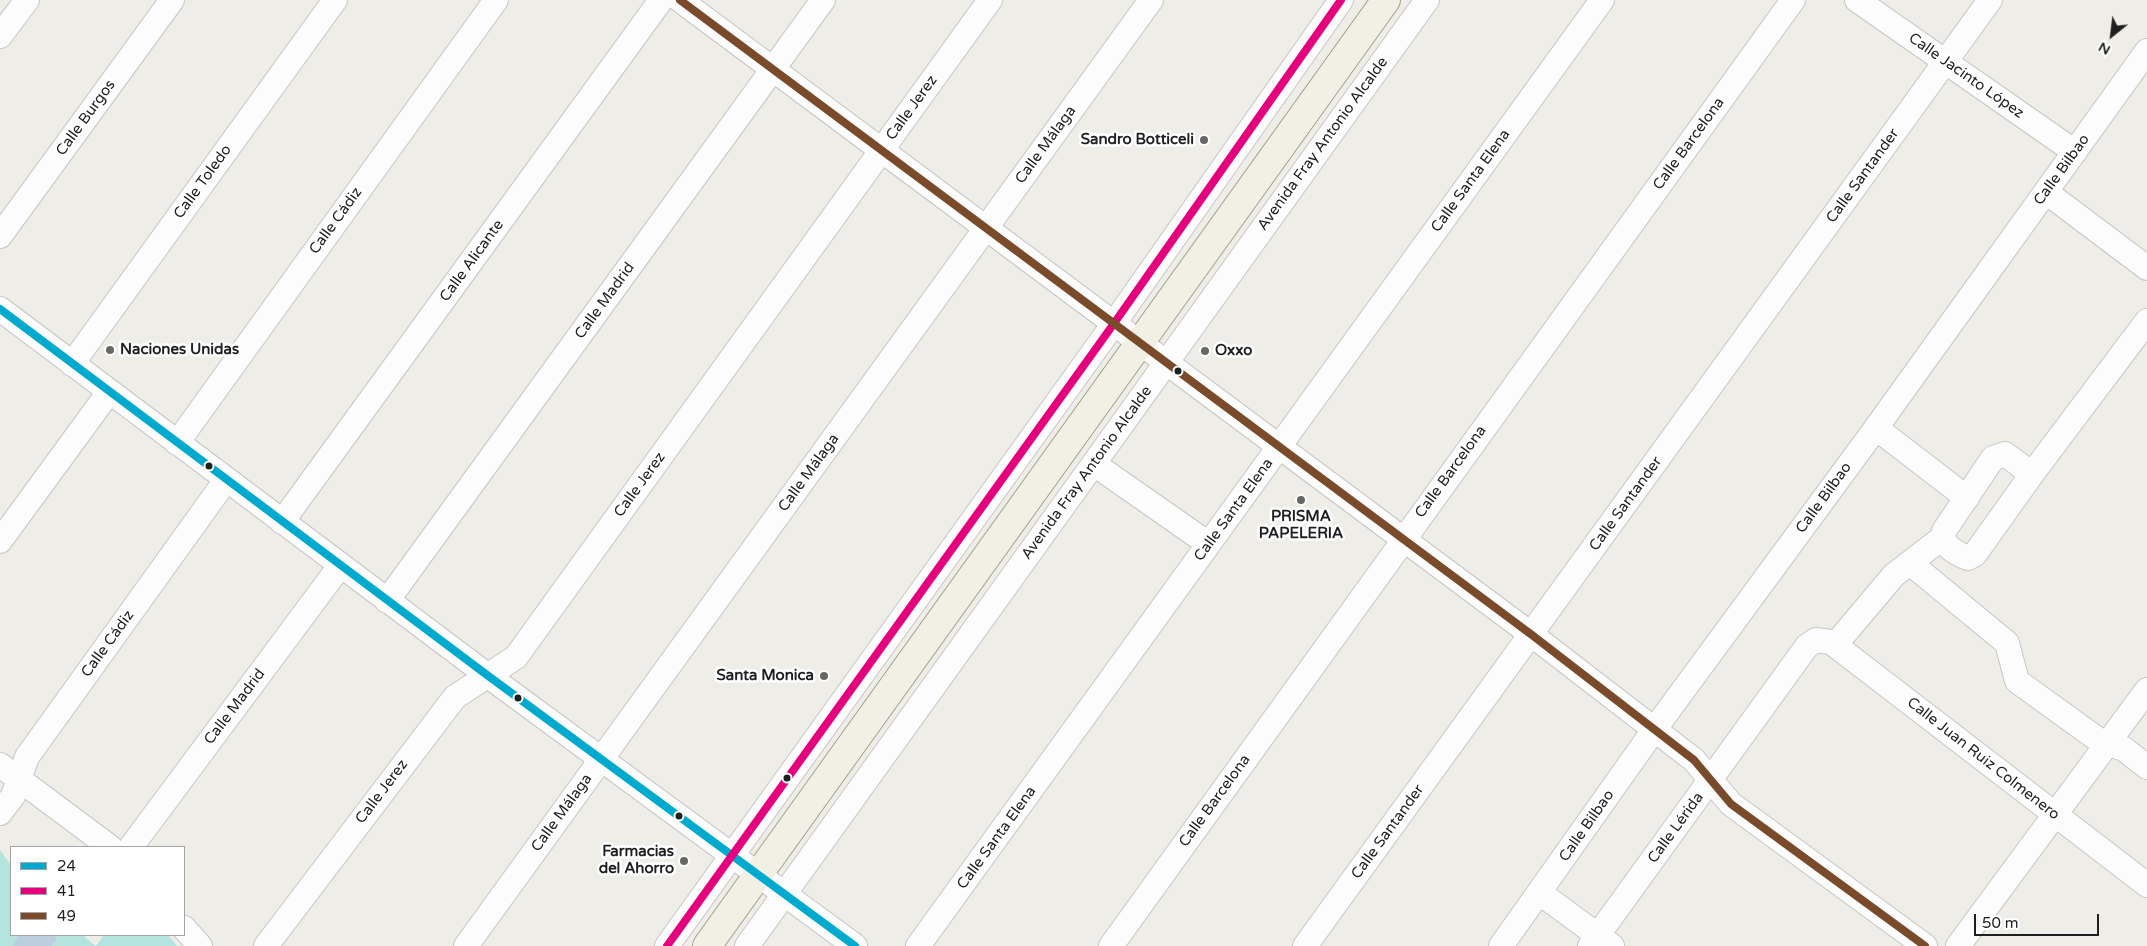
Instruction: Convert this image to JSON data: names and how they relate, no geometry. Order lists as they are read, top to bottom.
{
  "streets": {
    "street": [
      "Calle Jacinto López",
      "Calle Jerez",
      "Calle Burgos",
      "Avenida Fray Antonio Alcalde",
      "Calle Barcelona",
      "Calle Málaga",
      "Calle Bilbao",
      "Calle Santander",
      "Calle Santa Elena",
      "Calle Toledo",
      "Calle Cádiz",
      "Calle Alicante",
      "Calle Madrid",
      "Calle Juan Ruiz Colmenero",
      "Calle Lérida"
    ]
  },
  "crossings": [
    ["Calle Jacinto López", "Calle Bilbao"],
    ["Calle Jacinto López", "Calle Santander"],
    ["Calle Juan Ruiz Colmenero", "Calle Lérida"]
  ],
  "places": [
    "Sandro Botticeli",
    "Naciones Unidas",
    "Oxxo",
    "PRISMA PAPELERIA",
    "Santa Monica",
    "Farmacias del Ahorro"
  ],
  "lines": ["transit line 41", "transit line 49", "transit line 24"],
  "legend": ["24", "41", "49"],
  "scale_bar": "50 m",
  "north": "bottom left"
}
